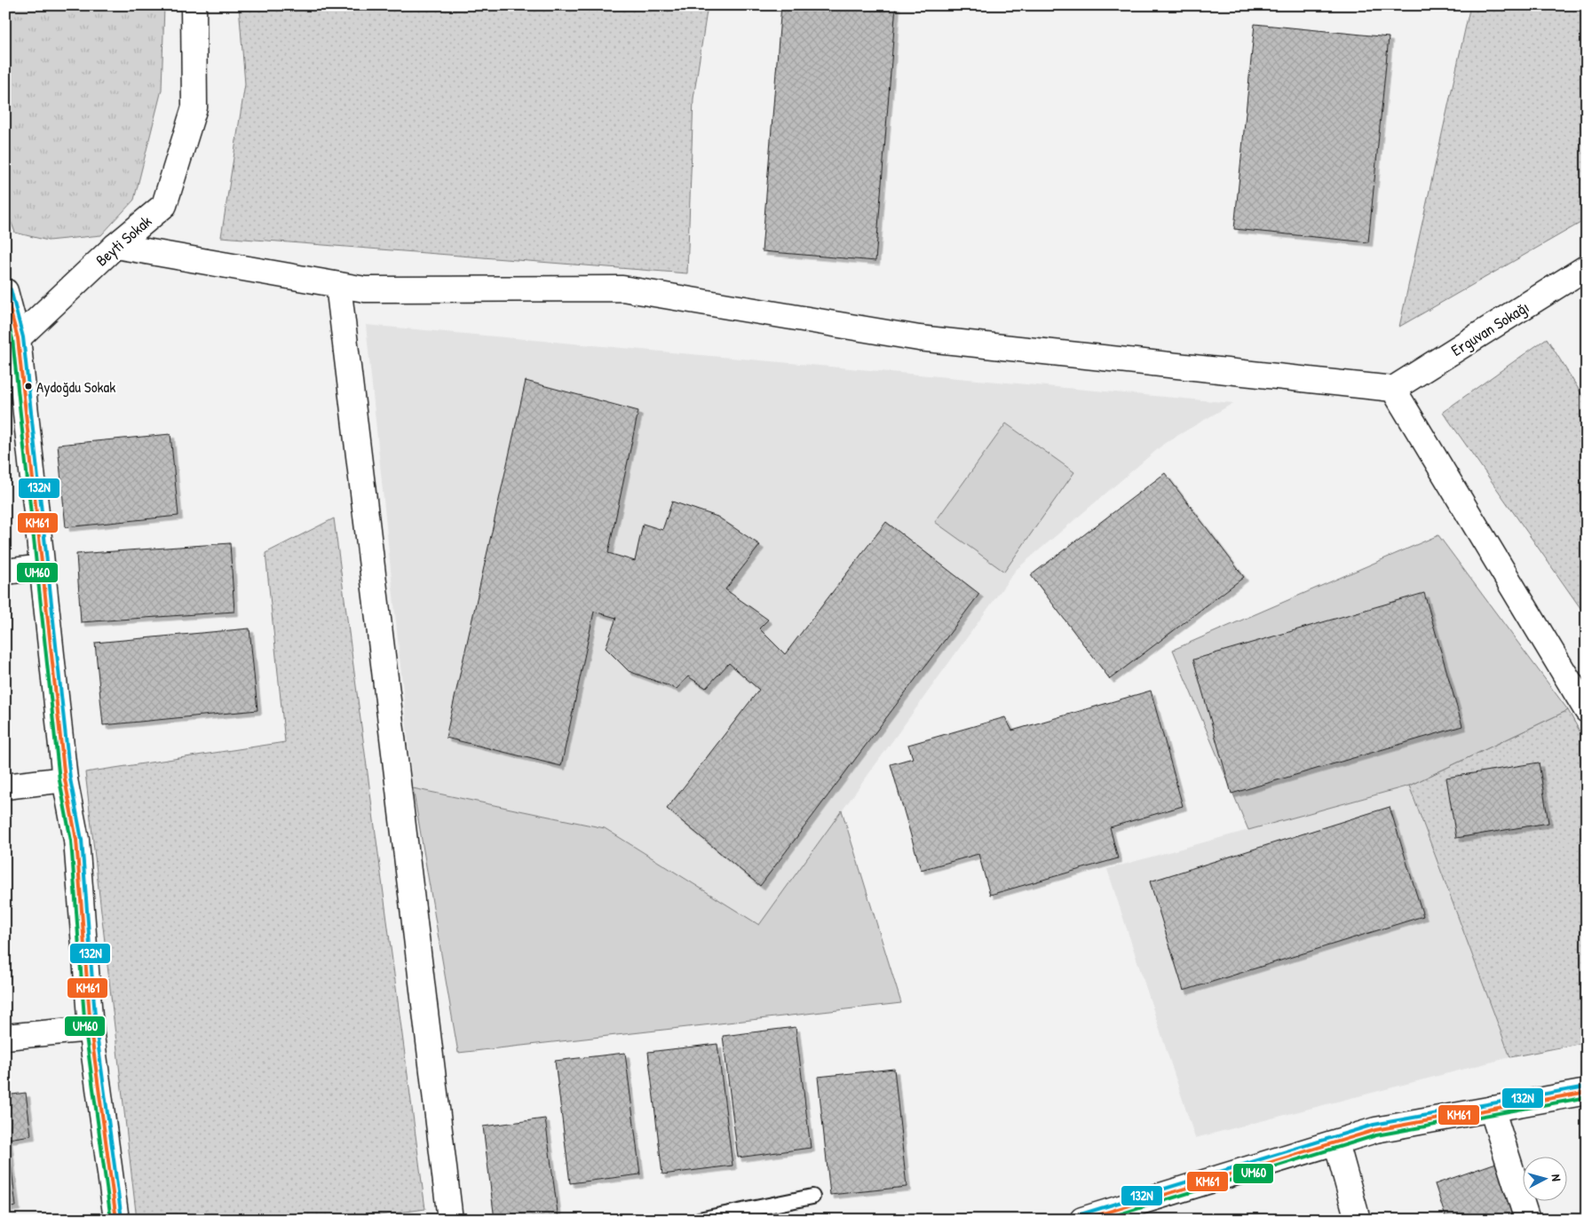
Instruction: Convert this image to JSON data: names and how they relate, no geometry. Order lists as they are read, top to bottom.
{
  "streets": {
    "street": ["Beyti Sokak", "Erguvan Sokağı"]
  },
  "places": ["Aydoğdu Sokak"],
  "lines": ["transit line 132N", "transit line KM61", "transit line UM60"],
  "north": "right"
}
